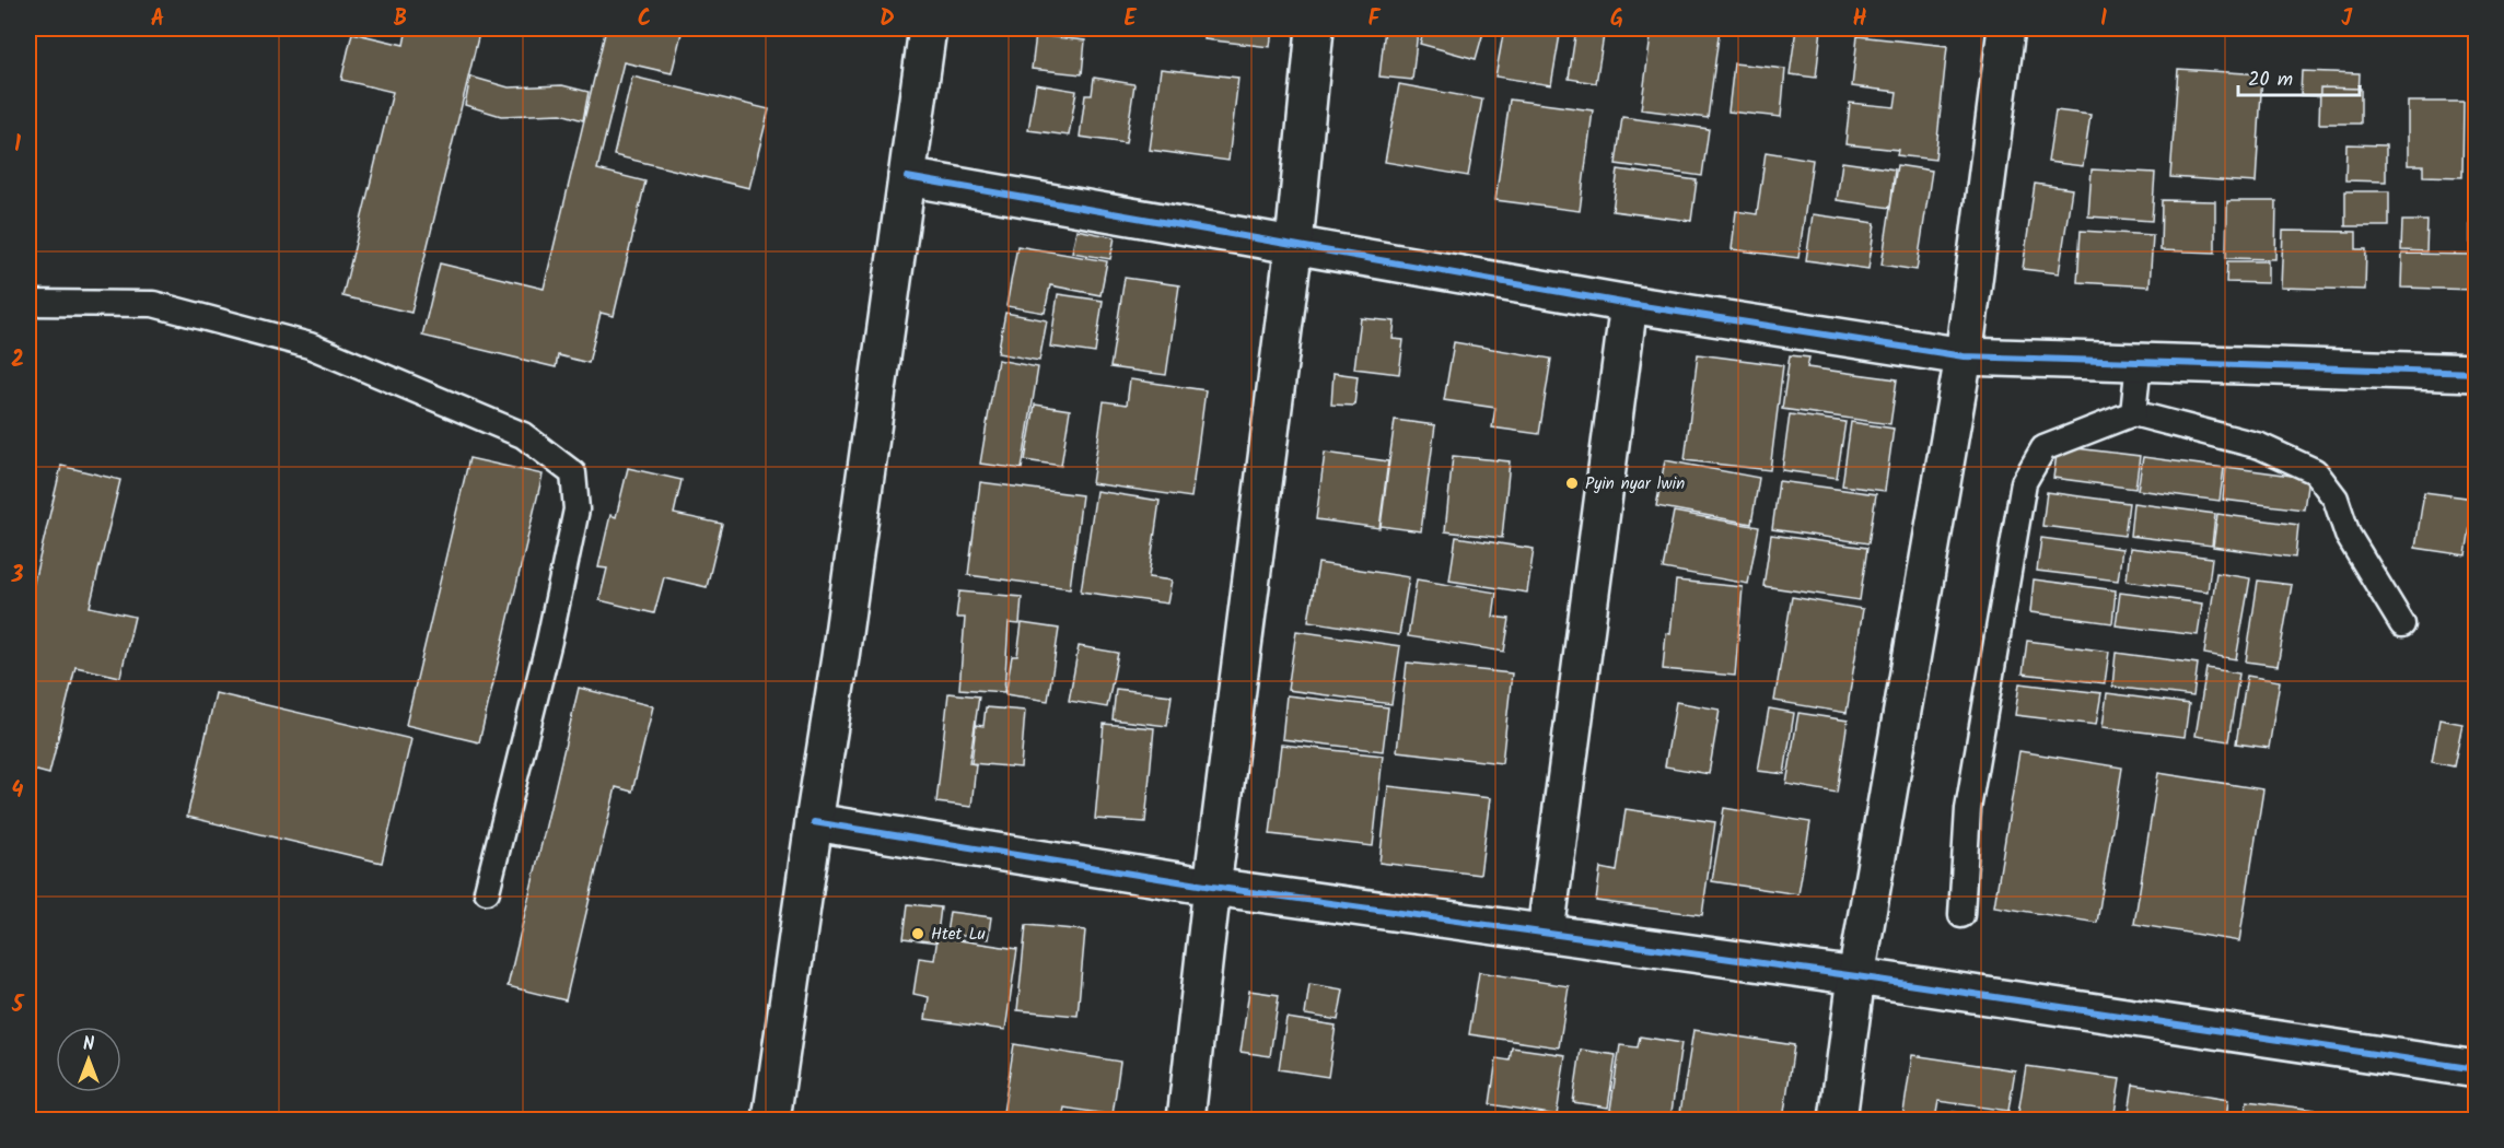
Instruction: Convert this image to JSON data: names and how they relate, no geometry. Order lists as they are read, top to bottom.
{
  "places": ["Pyin nyar lwin", "Htet Lu"],
  "scale_bar": "20 m",
  "north": "top",
  "grid": {
    "columns": [
      "A",
      "B",
      "C",
      "D",
      "E",
      "F",
      "G",
      "H",
      "I",
      "J"
    ],
    "rows": [
      "1",
      "2",
      "3",
      "4",
      "5"
    ]
  }
}
